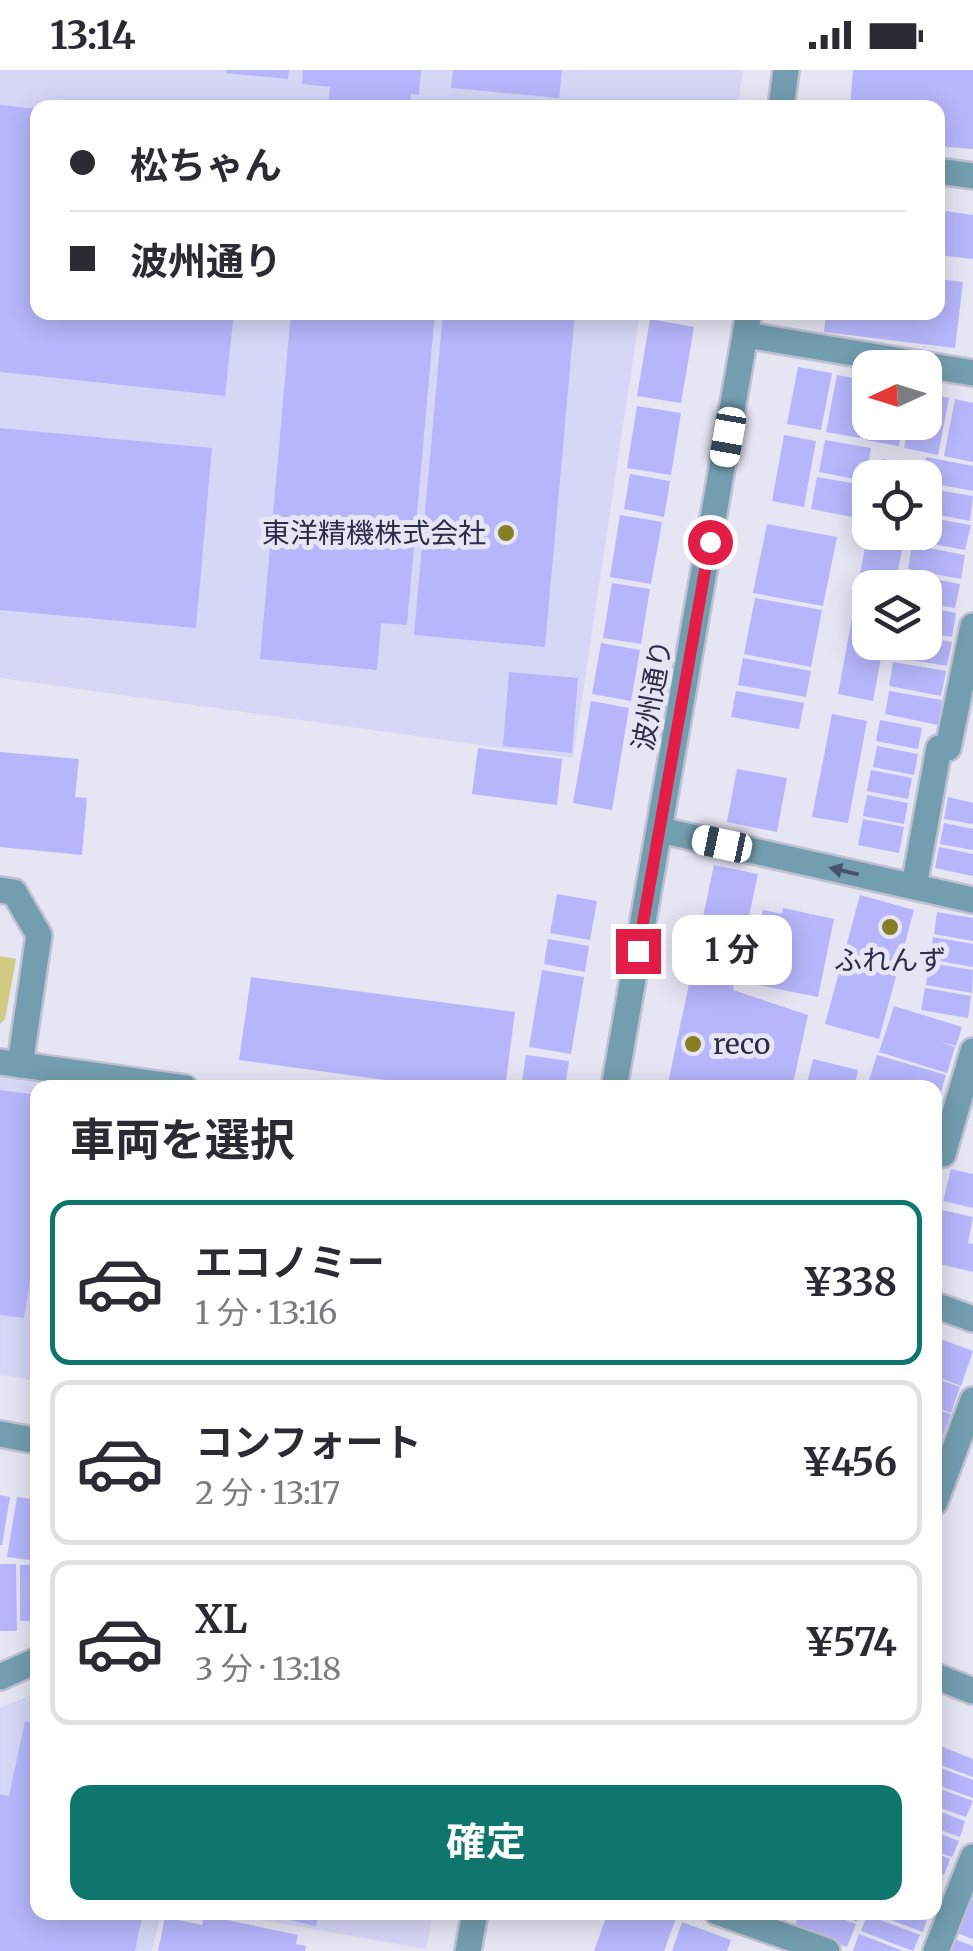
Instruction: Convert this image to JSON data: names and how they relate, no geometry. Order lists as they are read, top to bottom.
{
  "streets": {
    "street": ["波州通り"]
  },
  "places": ["東洋精機株式会社", "ふれんず", "reco"],
  "north": "left",
  "page": {
    "status": "13:14",
    "banner": ["松ちゃん", "波州通り"],
    "bubble": "1 分",
    "heading": "車両を選択",
    "list": [
      {
        "name": "エコノミー",
        "note": "1 分 · 13:16",
        "value": "¥338"
      },
      {
        "name": "コンフォート",
        "note": "2 分 · 13:17",
        "value": "¥456"
      },
      {
        "name": "XL",
        "note": "3 分 · 13:18",
        "value": "¥574"
      }
    ],
    "buttons": "確定"
  }
}
